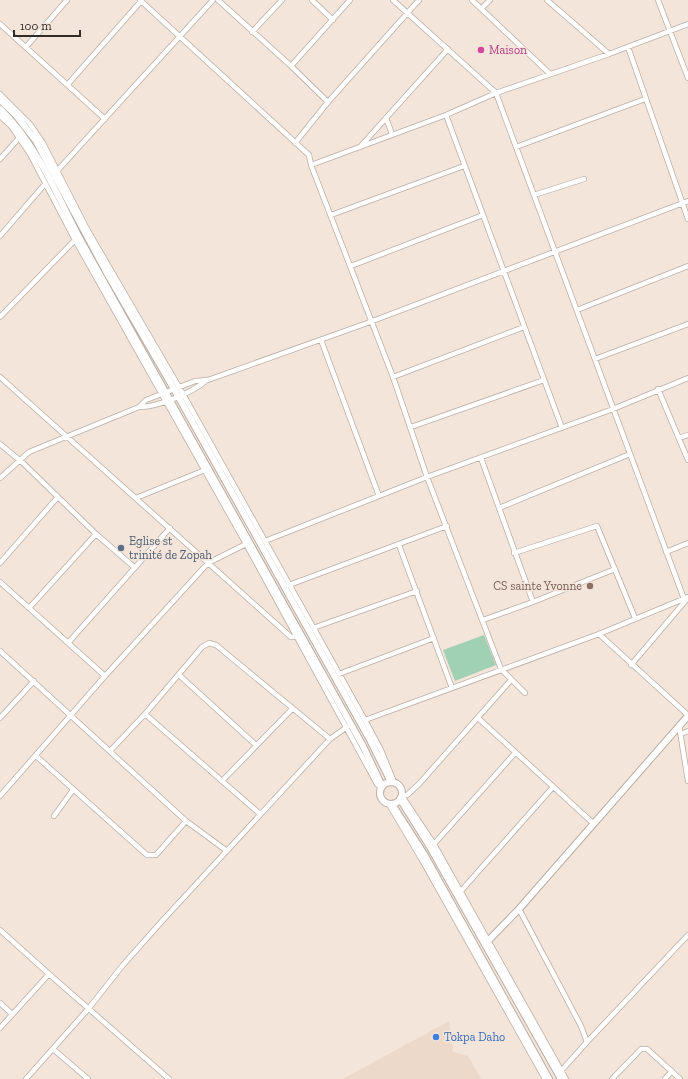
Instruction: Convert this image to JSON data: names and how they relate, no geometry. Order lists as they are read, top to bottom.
{
  "places": [
    "Maison",
    "Eglise st trinité de Zopah",
    "CS sainte Yvonne",
    "Tokpa Daho"
  ],
  "scale_bar": "100 m"
}
